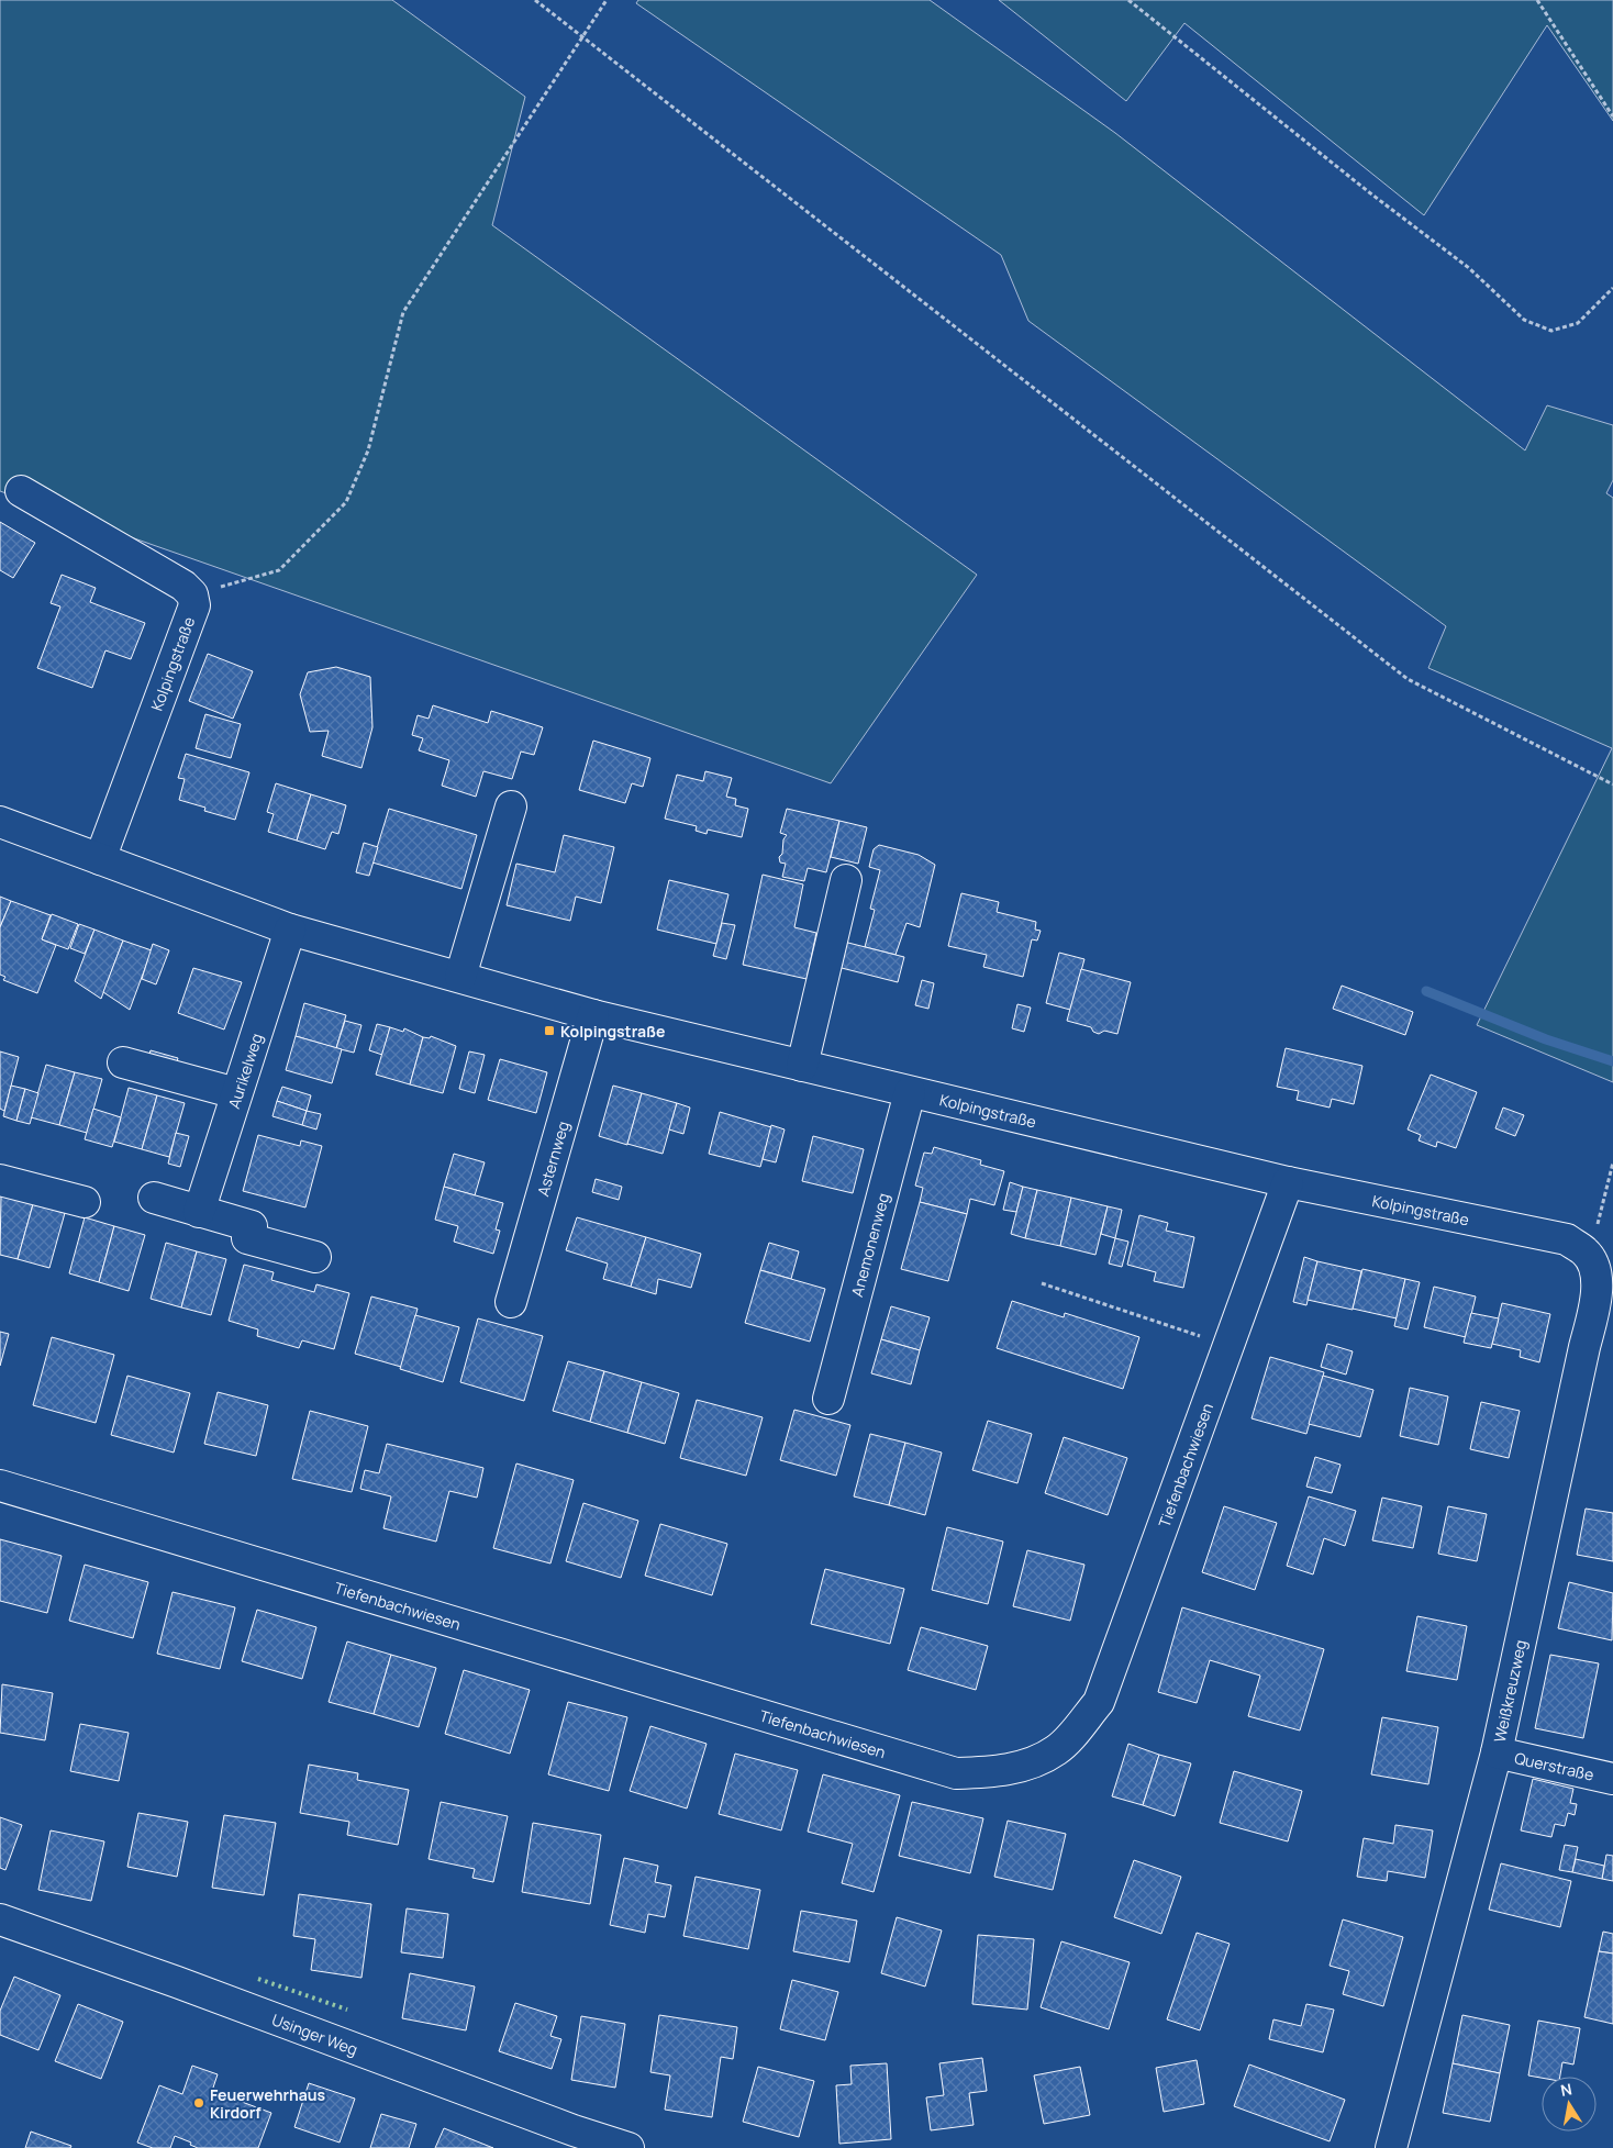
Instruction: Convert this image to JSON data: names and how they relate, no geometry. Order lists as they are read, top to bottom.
{
  "streets": {
    "street": [
      "Kolpingstraße",
      "Aurikelweg",
      "Asternweg",
      "Anemonenweg",
      "Tiefenbachwiesen",
      "Weißkreuzweg",
      "Querstraße",
      "Usinger Weg"
    ]
  },
  "crossings": [
    ["Kolpingstraße", "Aurikelweg"],
    ["Kolpingstraße", "Asternweg"],
    ["Kolpingstraße", "Anemonenweg"],
    ["Kolpingstraße", "Tiefenbachwiesen"],
    ["Kolpingstraße", "Weißkreuzweg"],
    ["Weißkreuzweg", "Querstraße"]
  ],
  "places": {
    "transit": ["Kolpingstraße"],
    "other": ["Feuerwehrhaus Kirdorf"]
  },
  "north": "top"
}
